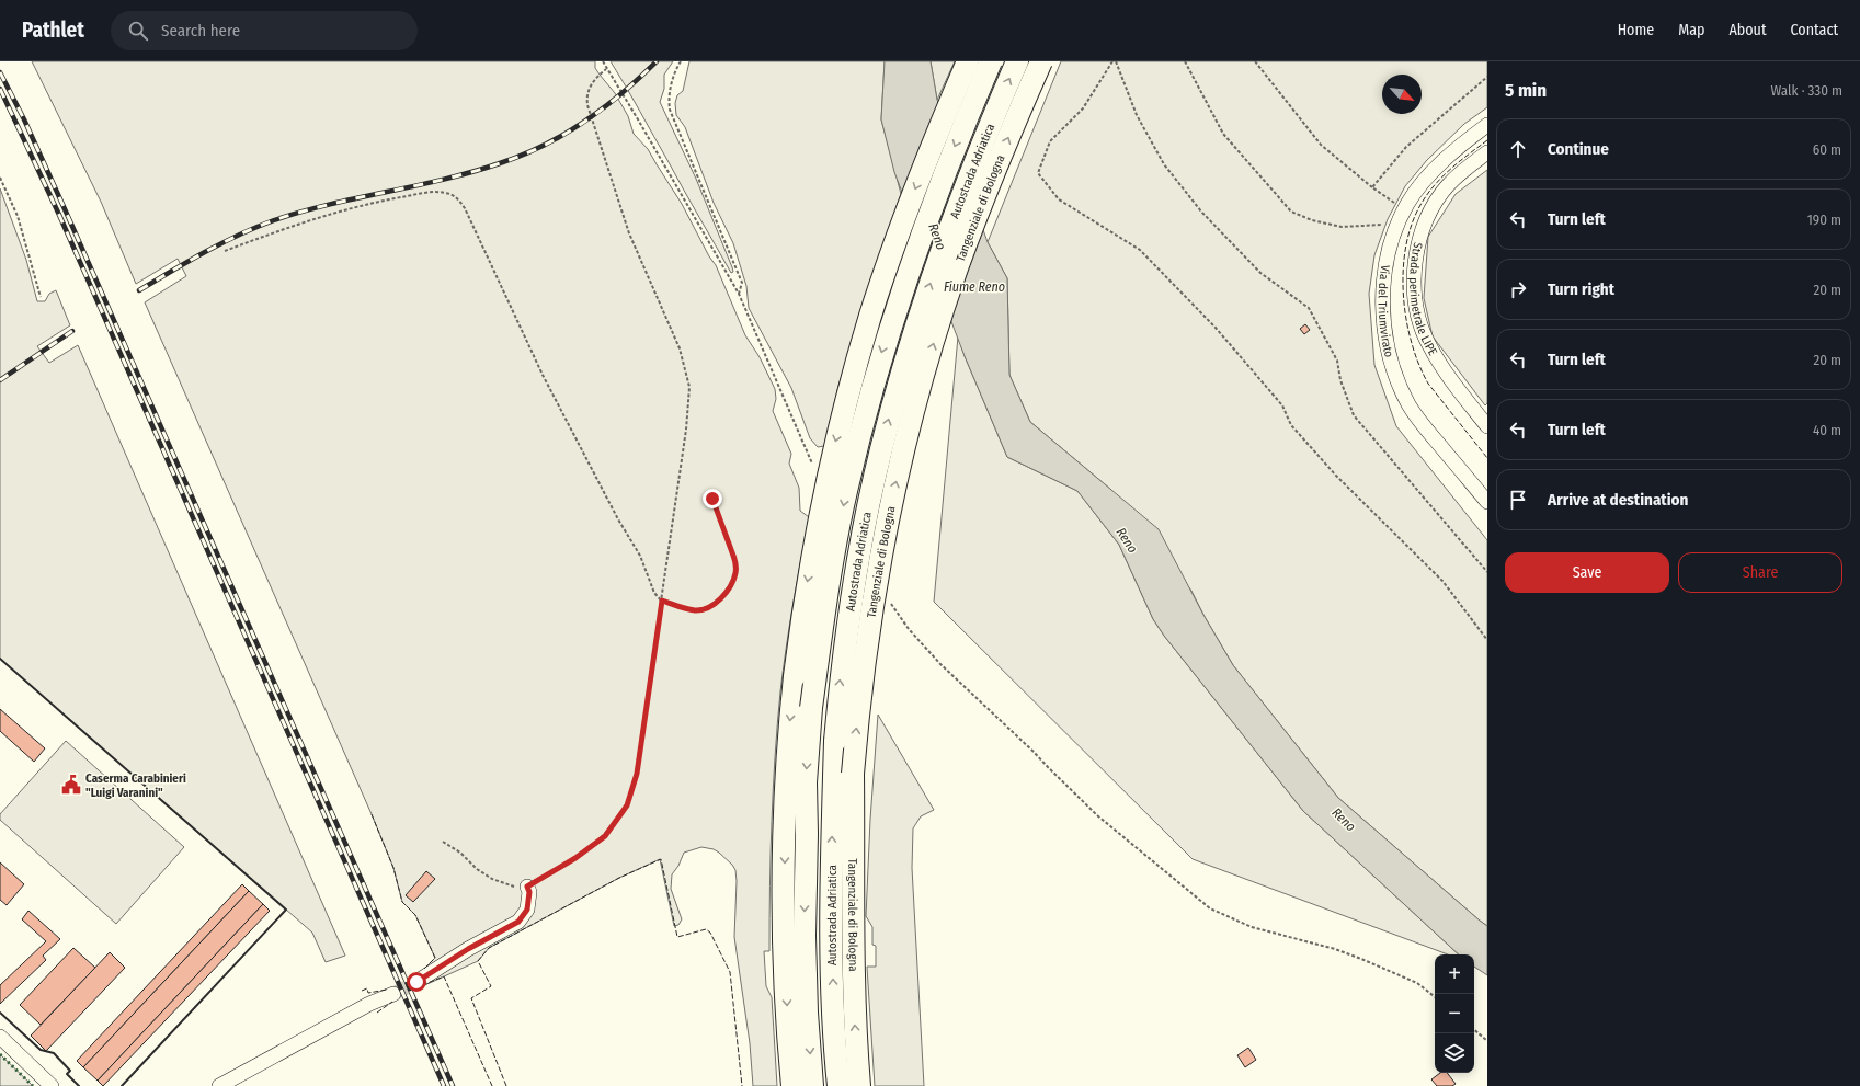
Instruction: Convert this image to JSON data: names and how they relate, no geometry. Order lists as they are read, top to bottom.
{
  "streets": {
    "highway": ["Autostrada Adriatica", "Tangenziale di Bologna"],
    "street": ["Strada perimetrale LIPE", "Via del Triumvirato"]
  },
  "water": ["Reno", "Fiume Reno"],
  "places": {
    "public building": ["Caserma Carabinieri \"Luigi Varanini\""]
  },
  "north": "bottom right",
  "page": {
    "header": "Pathlet",
    "search": "Search here",
    "nav": [
      "Home",
      "Map",
      "About",
      "Contact"
    ],
    "heading": ["5 min", "Walk · 330 m"],
    "list": [
      ["Continue", "60 m"],
      ["Turn left", "190 m"],
      ["Turn right", "20 m"],
      ["Turn left", "20 m"],
      ["Turn left", "40 m"],
      "Arrive at destination"
    ],
    "buttons": ["Save", "Share"],
    "map_buttons": ["+", "−"]
  }
}
